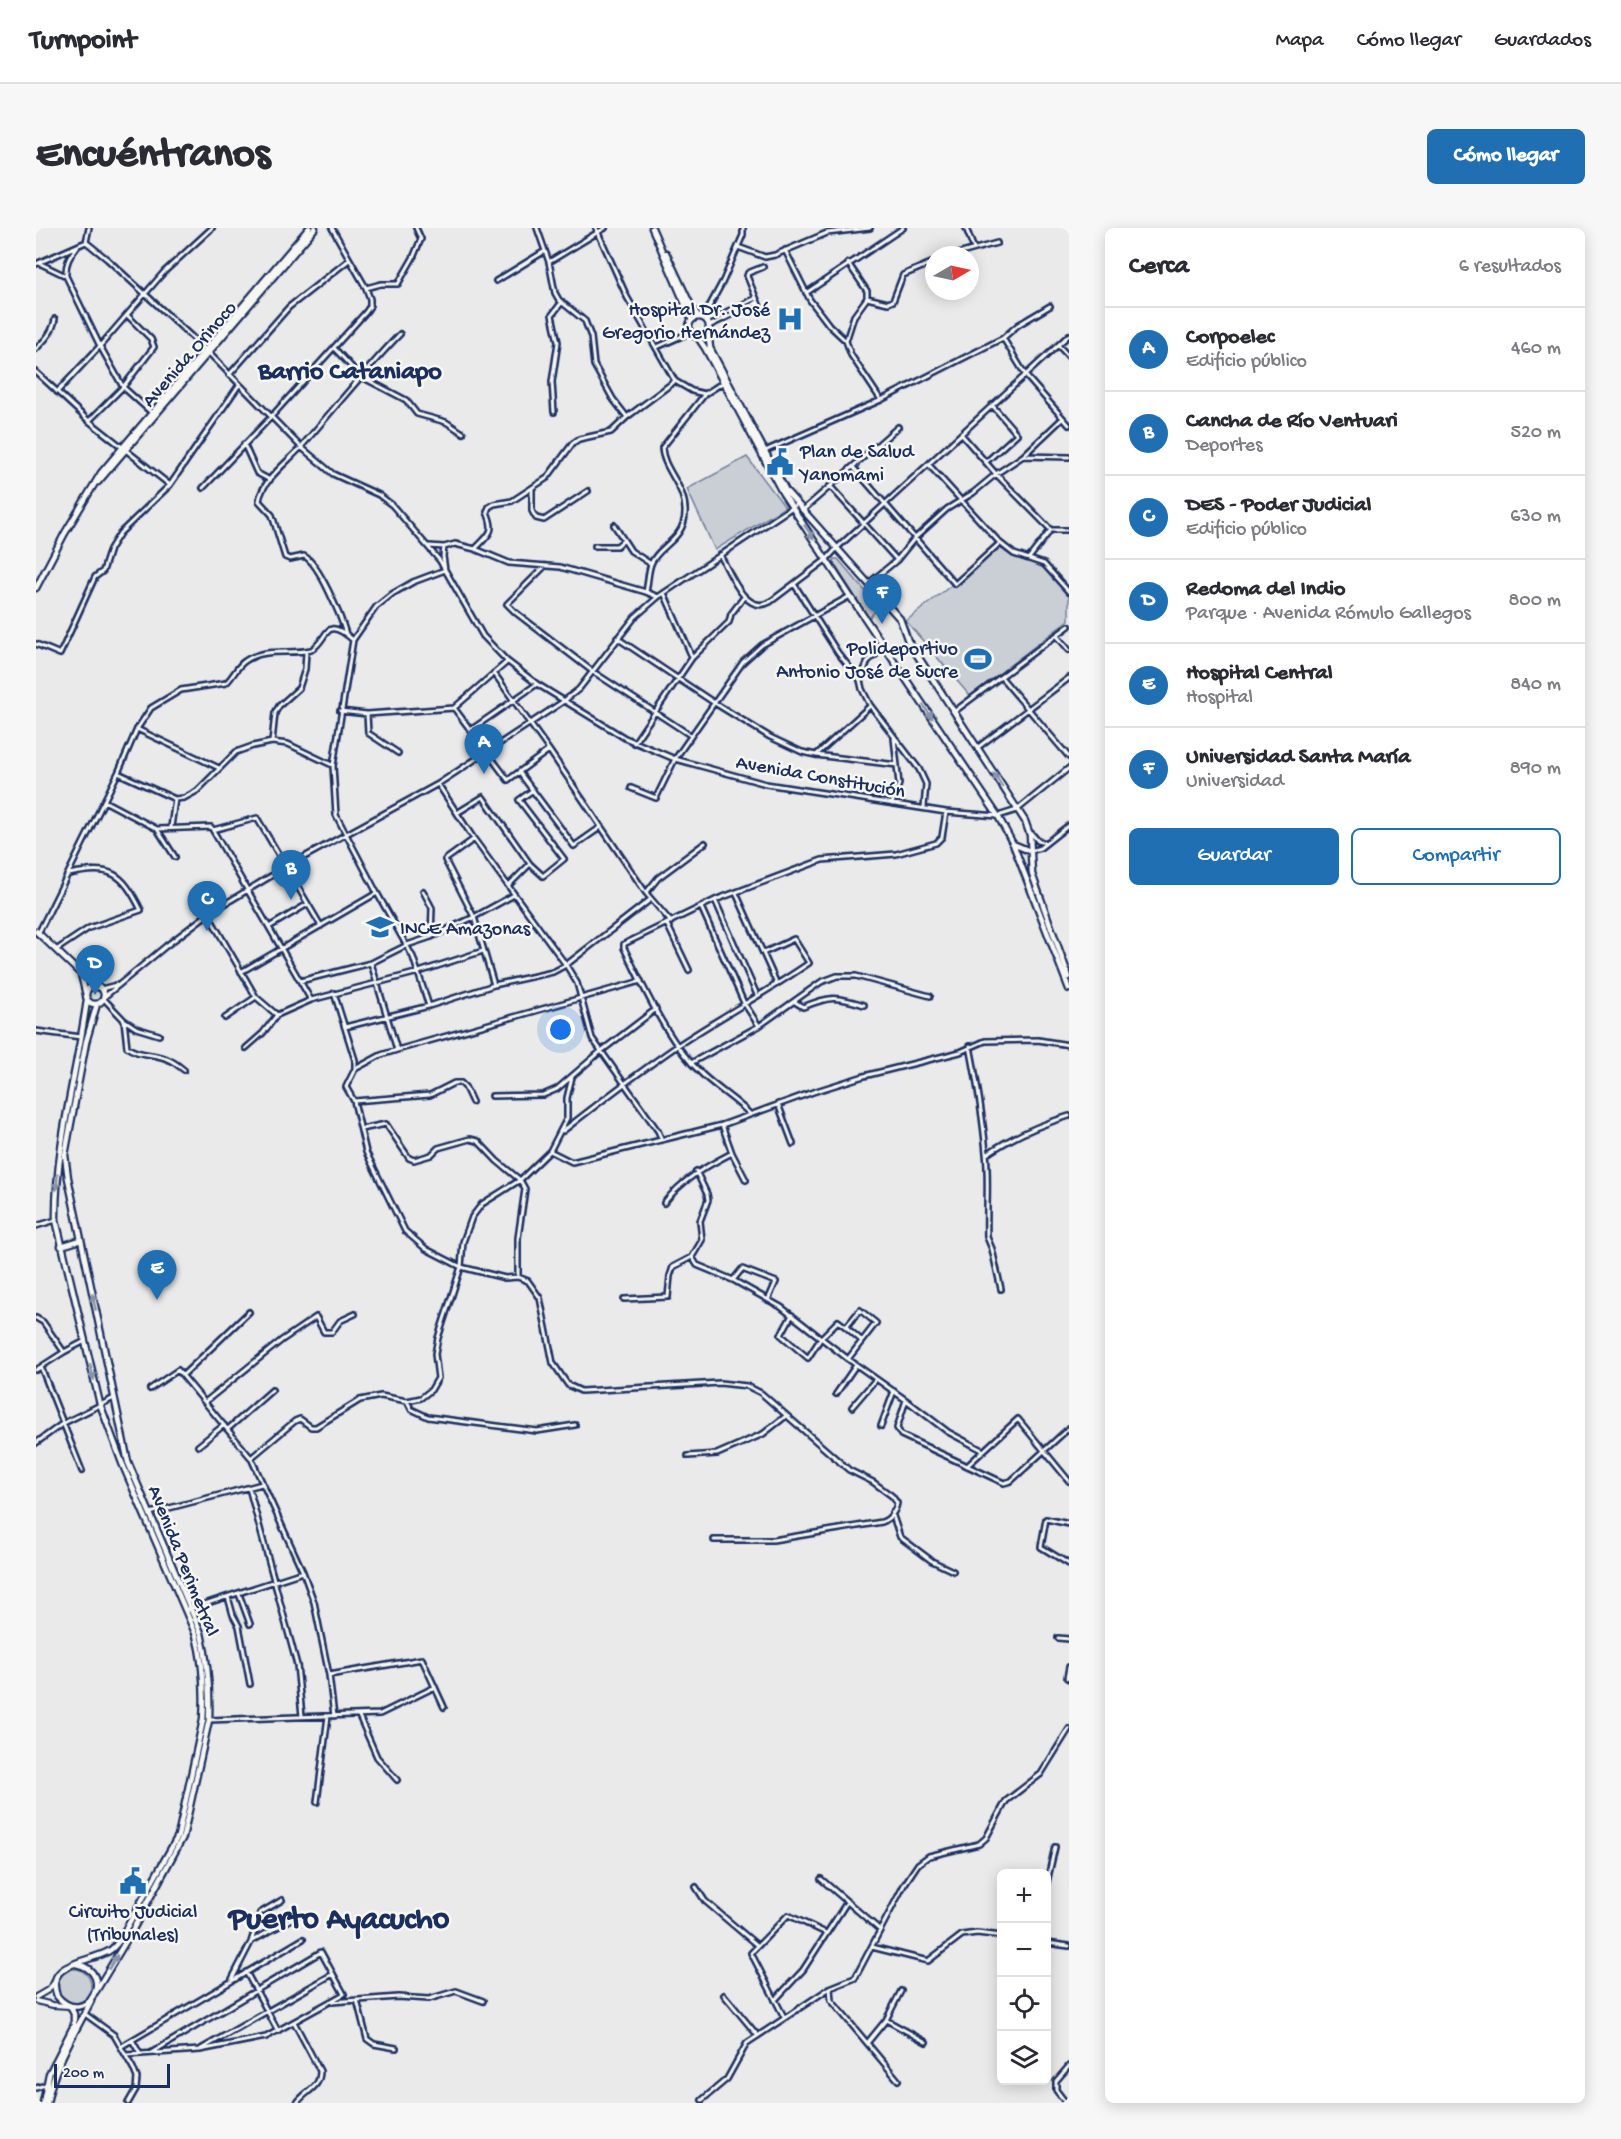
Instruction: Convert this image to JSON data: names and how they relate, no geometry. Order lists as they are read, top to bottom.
{
  "streets": {
    "main road": ["Avenida Orinoco", "Avenida Perimetral"],
    "street": ["Avenida Constitución"]
  },
  "crossings": [
    ["Avenida Orinoco", "Avenida Constitución"]
  ],
  "districts": ["Barrio Cataniapo", "Puerto Ayacucho"],
  "places": {
    "hospital": ["Hospital Dr. José Gregorio Hernández"],
    "public building": ["Plan de Salud Yanomami", "Circuito Judicial (Tribunales)"],
    "sports": ["Polideportivo Antonio José de Sucre"],
    "school or university": ["INCE Amazonas"]
  },
  "scale_bar": "200 m",
  "north": "right",
  "page": {
    "header": "Turnpoint",
    "nav": ["Mapa", "Cómo llegar", "Guardados"],
    "buttons": [
      "Cómo llegar",
      ["Guardar", "Compartir"]
    ],
    "title": "Encuéntranos",
    "heading": ["Cerca", "6 resultados"],
    "list": [
      {
        "mark": "A",
        "name": "Corpoelec",
        "note": "Edificio público",
        "value": "460 m"
      },
      {
        "mark": "B",
        "name": "Cancha de Río Ventuari",
        "note": "Deportes",
        "value": "520 m"
      },
      {
        "mark": "C",
        "name": "DES - Poder Judicial",
        "note": "Edificio público",
        "value": "630 m"
      },
      {
        "mark": "D",
        "name": "Redoma del Indio",
        "note": "Parque · Avenida Rómulo Gallegos",
        "value": "800 m"
      },
      {
        "mark": "E",
        "name": "Hospital Central",
        "note": "Hospital",
        "value": "840 m"
      },
      {
        "mark": "F",
        "name": "Universidad Santa María",
        "note": "Universidad",
        "value": "890 m"
      }
    ],
    "pins": [
      "F",
      "A",
      "B",
      "C",
      "D",
      "E"
    ],
    "map_buttons": ["+", "−"],
    "scale": "200 m"
  }
}
